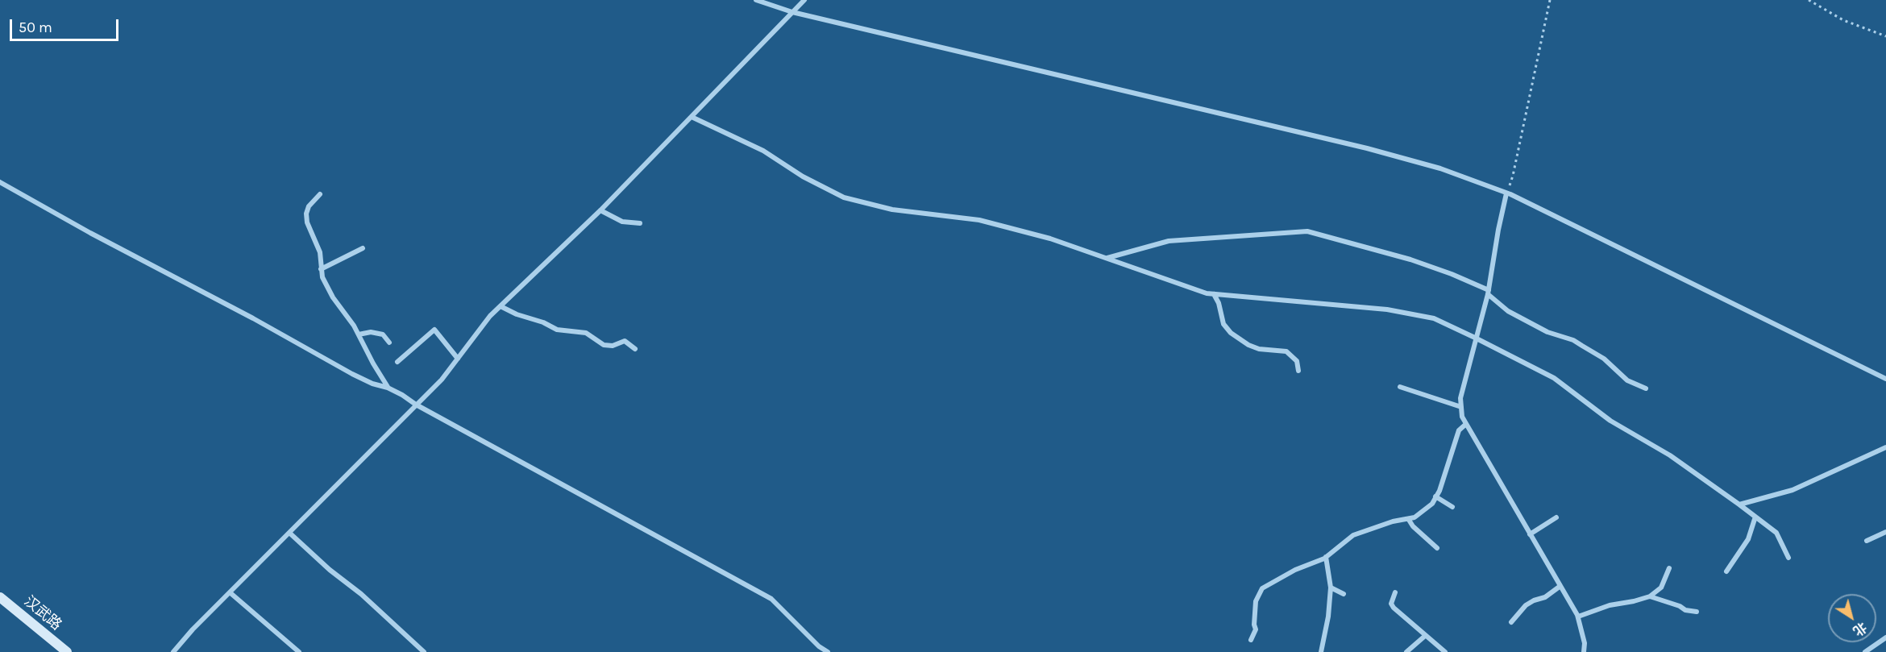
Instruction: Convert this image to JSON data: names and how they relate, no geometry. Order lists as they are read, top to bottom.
{
  "streets": {
    "main road": ["汉武路"]
  },
  "scale_bar": "50 m",
  "north": "bottom right"
}
